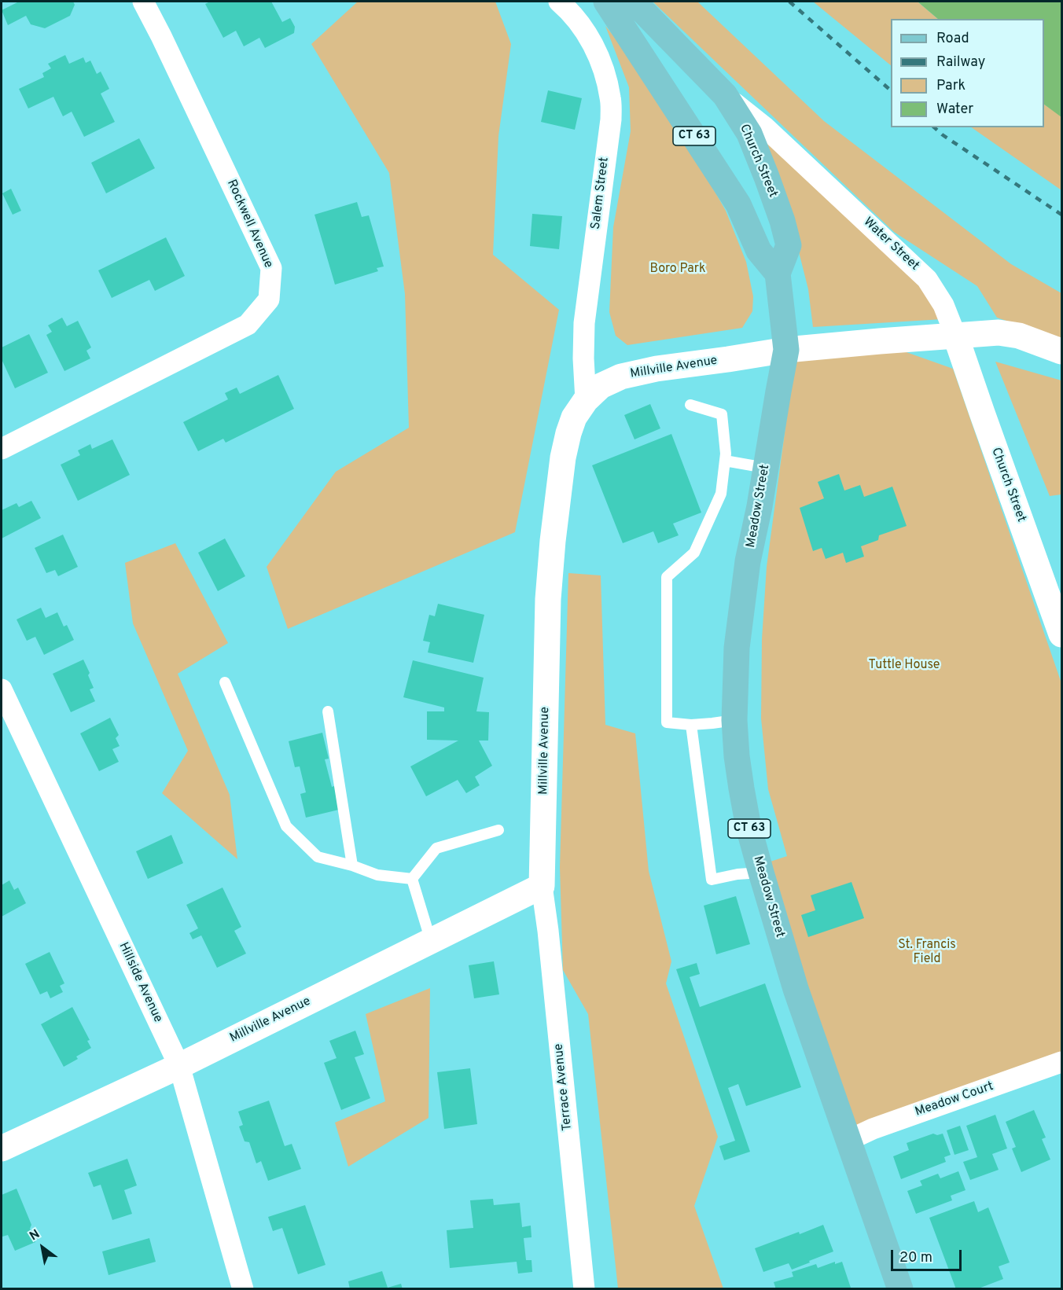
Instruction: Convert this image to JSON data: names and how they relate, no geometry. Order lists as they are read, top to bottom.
{
  "streets": {
    "main road": ["CT 63", "Church Street", "Meadow Street"],
    "street": [
      "Salem Street",
      "Rockwell Avenue",
      "Water Street",
      "Millville Avenue",
      "Hillside Avenue",
      "Terrace Avenue",
      "Meadow Court"
    ]
  },
  "crossings": [
    ["CT 63", "Church Street"],
    ["Church Street", "Water Street"],
    ["Church Street", "Millville Avenue"],
    ["Church Street", "Meadow Street"],
    ["Salem Street", "Millville Avenue"],
    ["Water Street", "Millville Avenue"],
    ["Millville Avenue", "Meadow Street"],
    ["Millville Avenue", "Hillside Avenue"],
    ["Millville Avenue", "Terrace Avenue"],
    ["Meadow Street", "Meadow Court"]
  ],
  "parks": ["Boro Park", "Tuttle House", "St. Francis Field"],
  "legend": [
    "Road",
    "Railway",
    "Park",
    "Water"
  ],
  "scale_bar": "20 m",
  "north": "top left"
}
